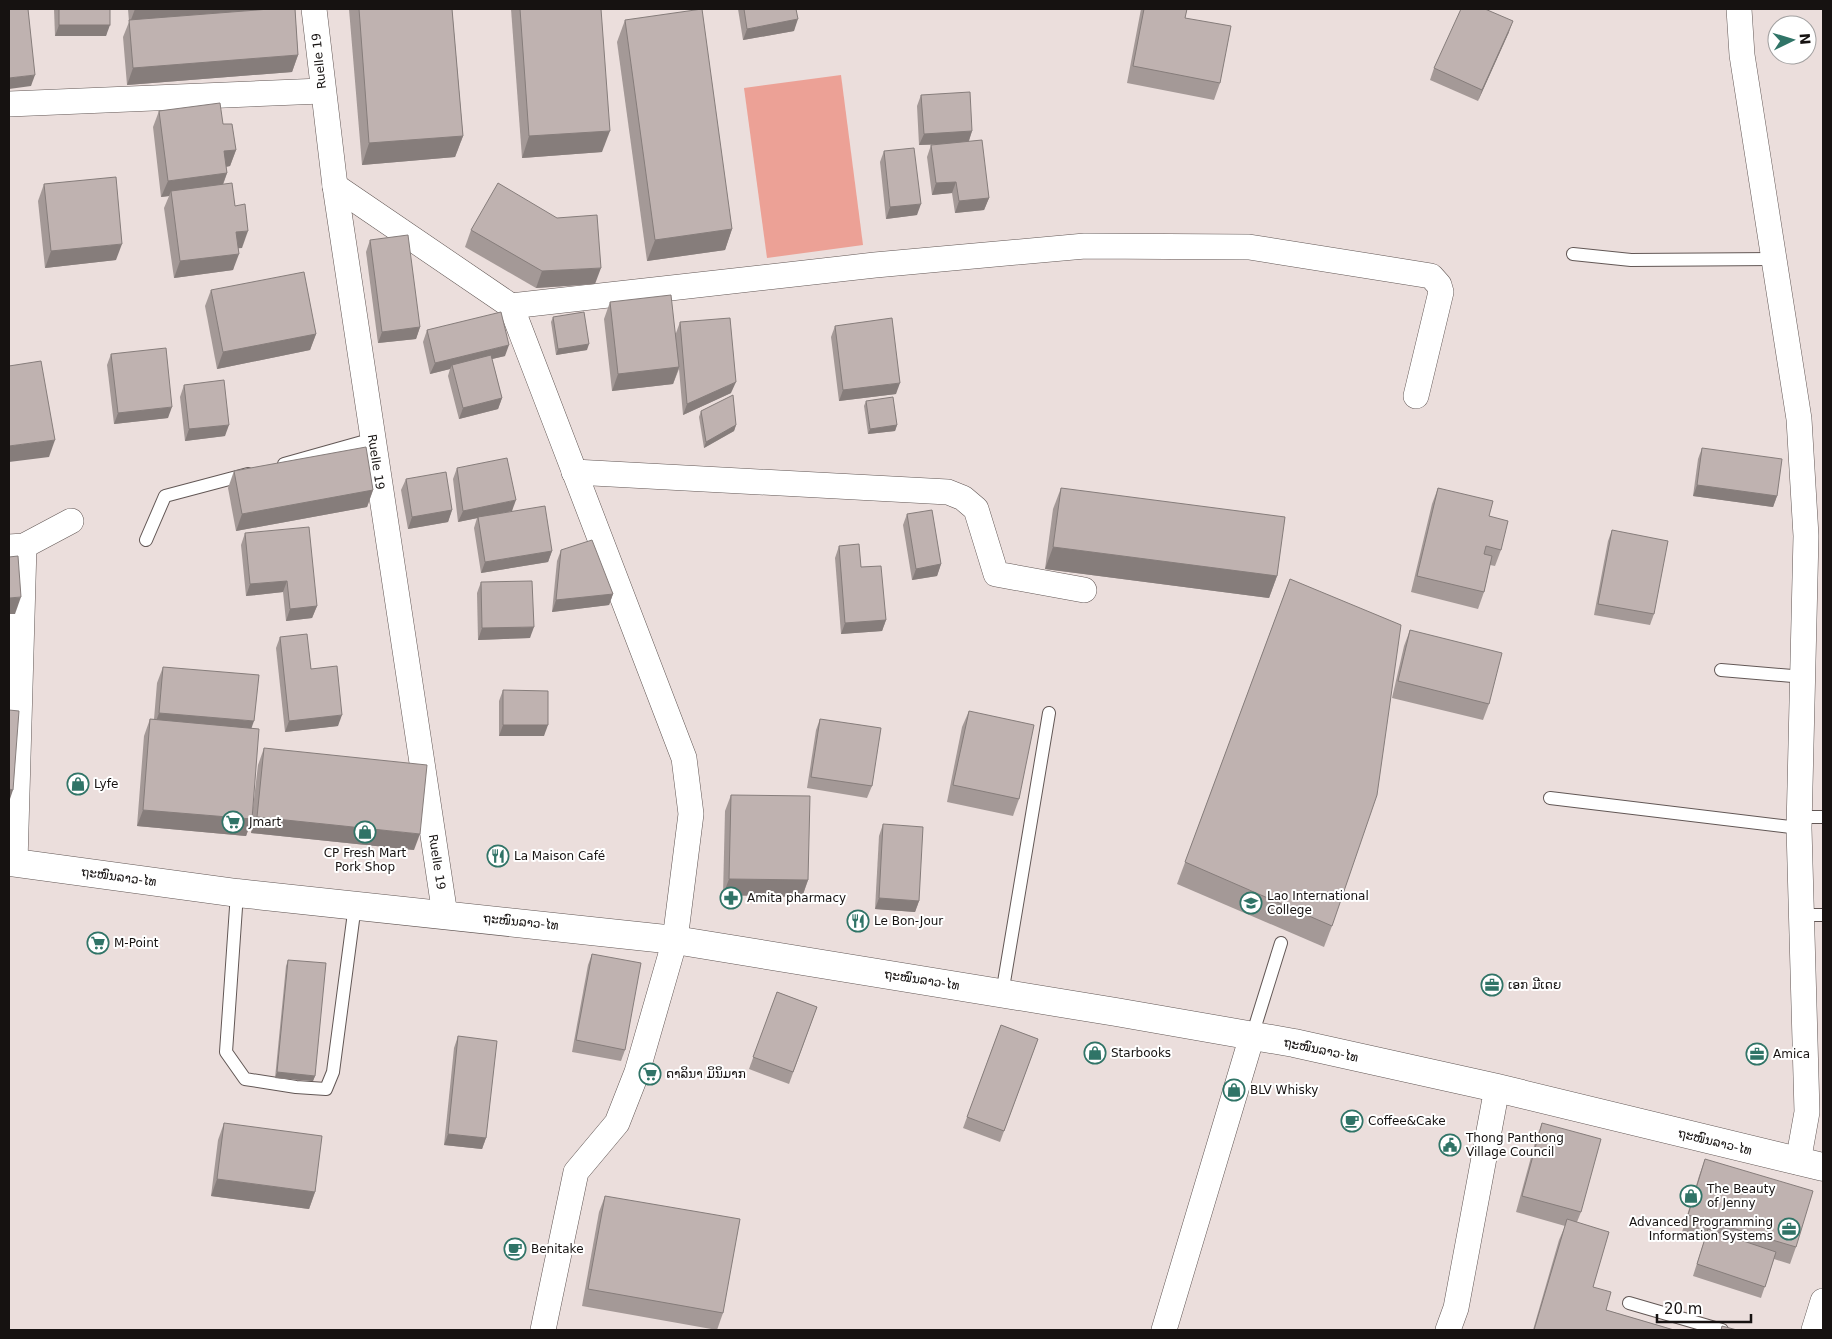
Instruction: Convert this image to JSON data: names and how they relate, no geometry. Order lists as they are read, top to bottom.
{
  "streets": {
    "street": ["Ruelle 19", "ຖະໜົນລາວ-ໄທ"]
  },
  "crossings": [
    ["Ruelle 19", "ຖະໜົນລາວ-ໄທ"]
  ],
  "places": {
    "shop": [
      "Lyfe",
      "CP Fresh Mart Pork Shop",
      "Starbooks",
      "BLV Whisky",
      "The Beauty of Jenny"
    ],
    "supermarket": ["Jmart", "M-Point", "ດາລິນາ ມິນິມາກ"],
    "restaurant": ["La Maison Café", "Le Bon-Jour"],
    "pharmacy": ["Amita pharmacy"],
    "school or university": ["Lao International College"],
    "office": ["ເອກ ມີເດຍ", "Amica", "Advanced Programming Information Systems"],
    "cafe": ["Coffee&Cake", "Benitake"],
    "public building": ["Thong Panthong Village Council"]
  },
  "scale_bar": "20 m",
  "north": "right"
}
